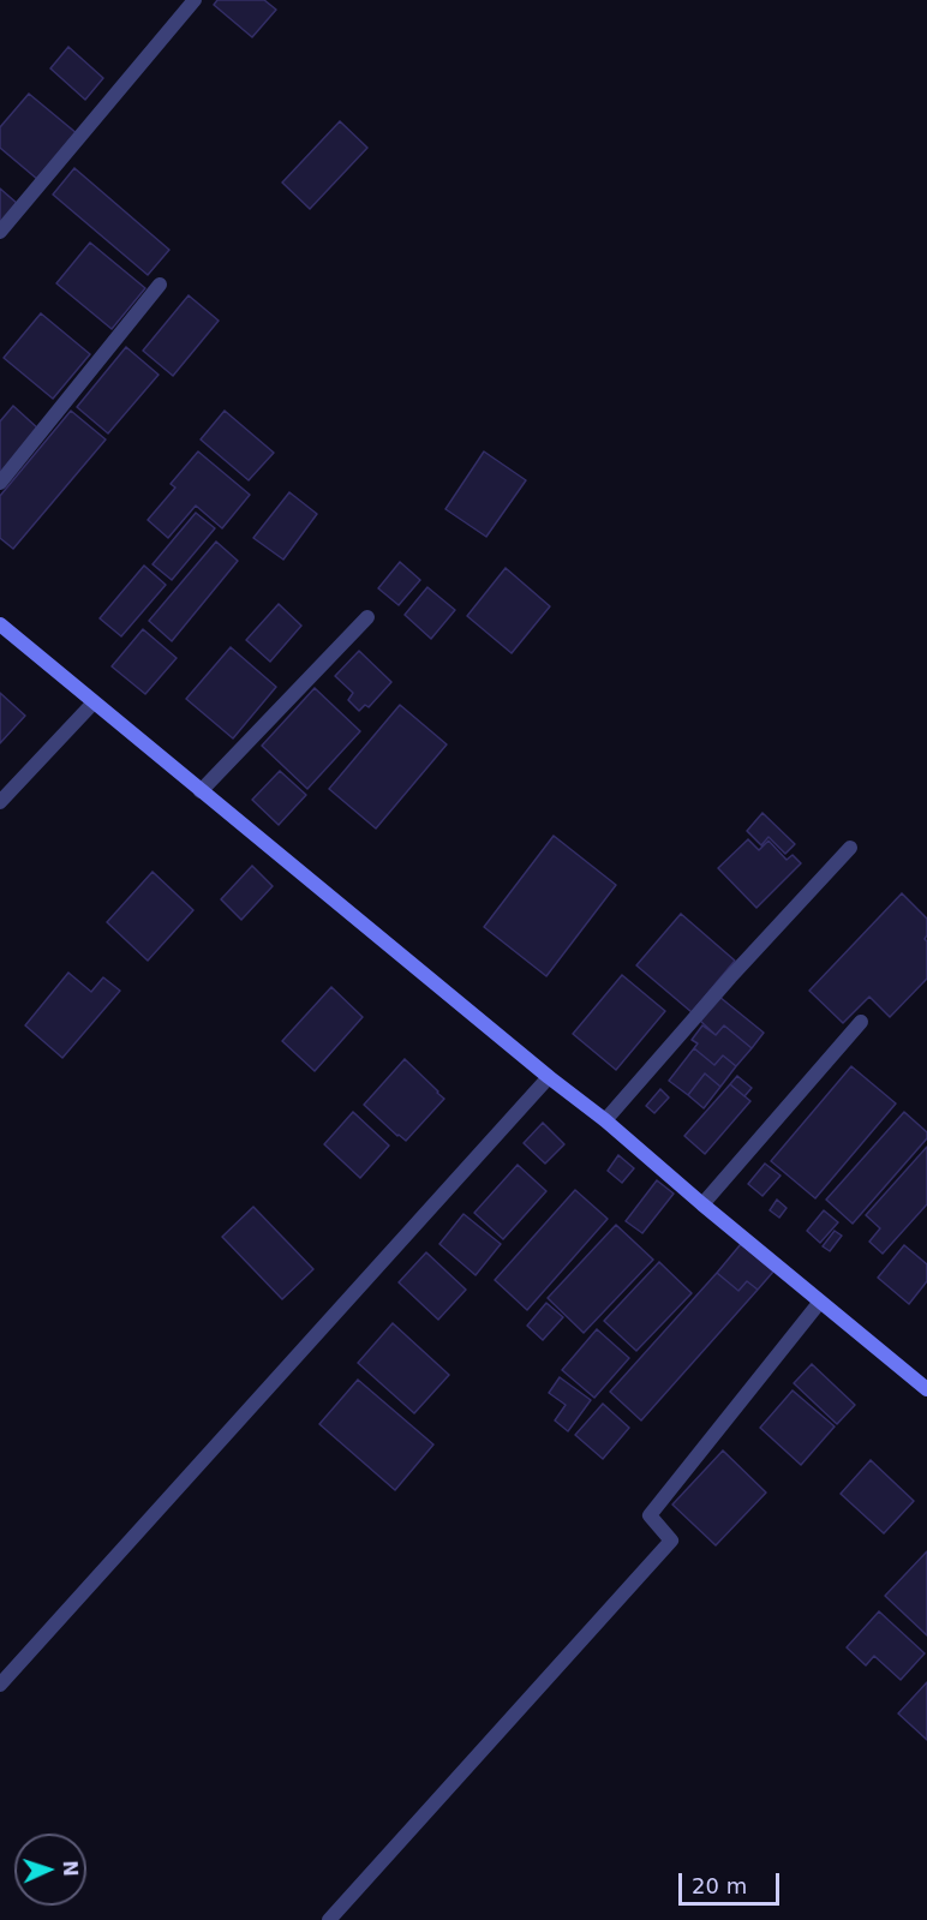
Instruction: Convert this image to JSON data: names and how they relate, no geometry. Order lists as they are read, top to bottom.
{
  "scale_bar": "20 m",
  "north": "right"
}
